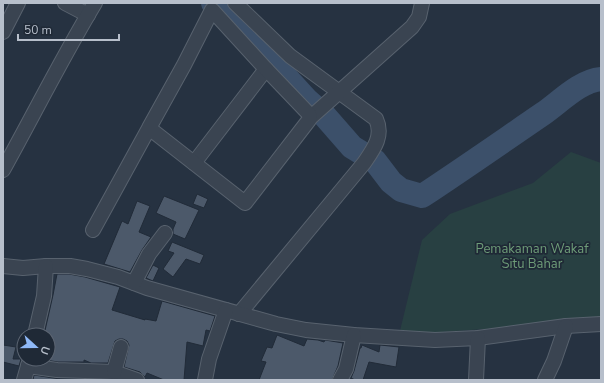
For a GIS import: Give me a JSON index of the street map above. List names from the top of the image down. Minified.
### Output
{"parks":["Pemakaman Wakaf Situ Bahar"],"scale_bar":"50 m","north":"right"}
